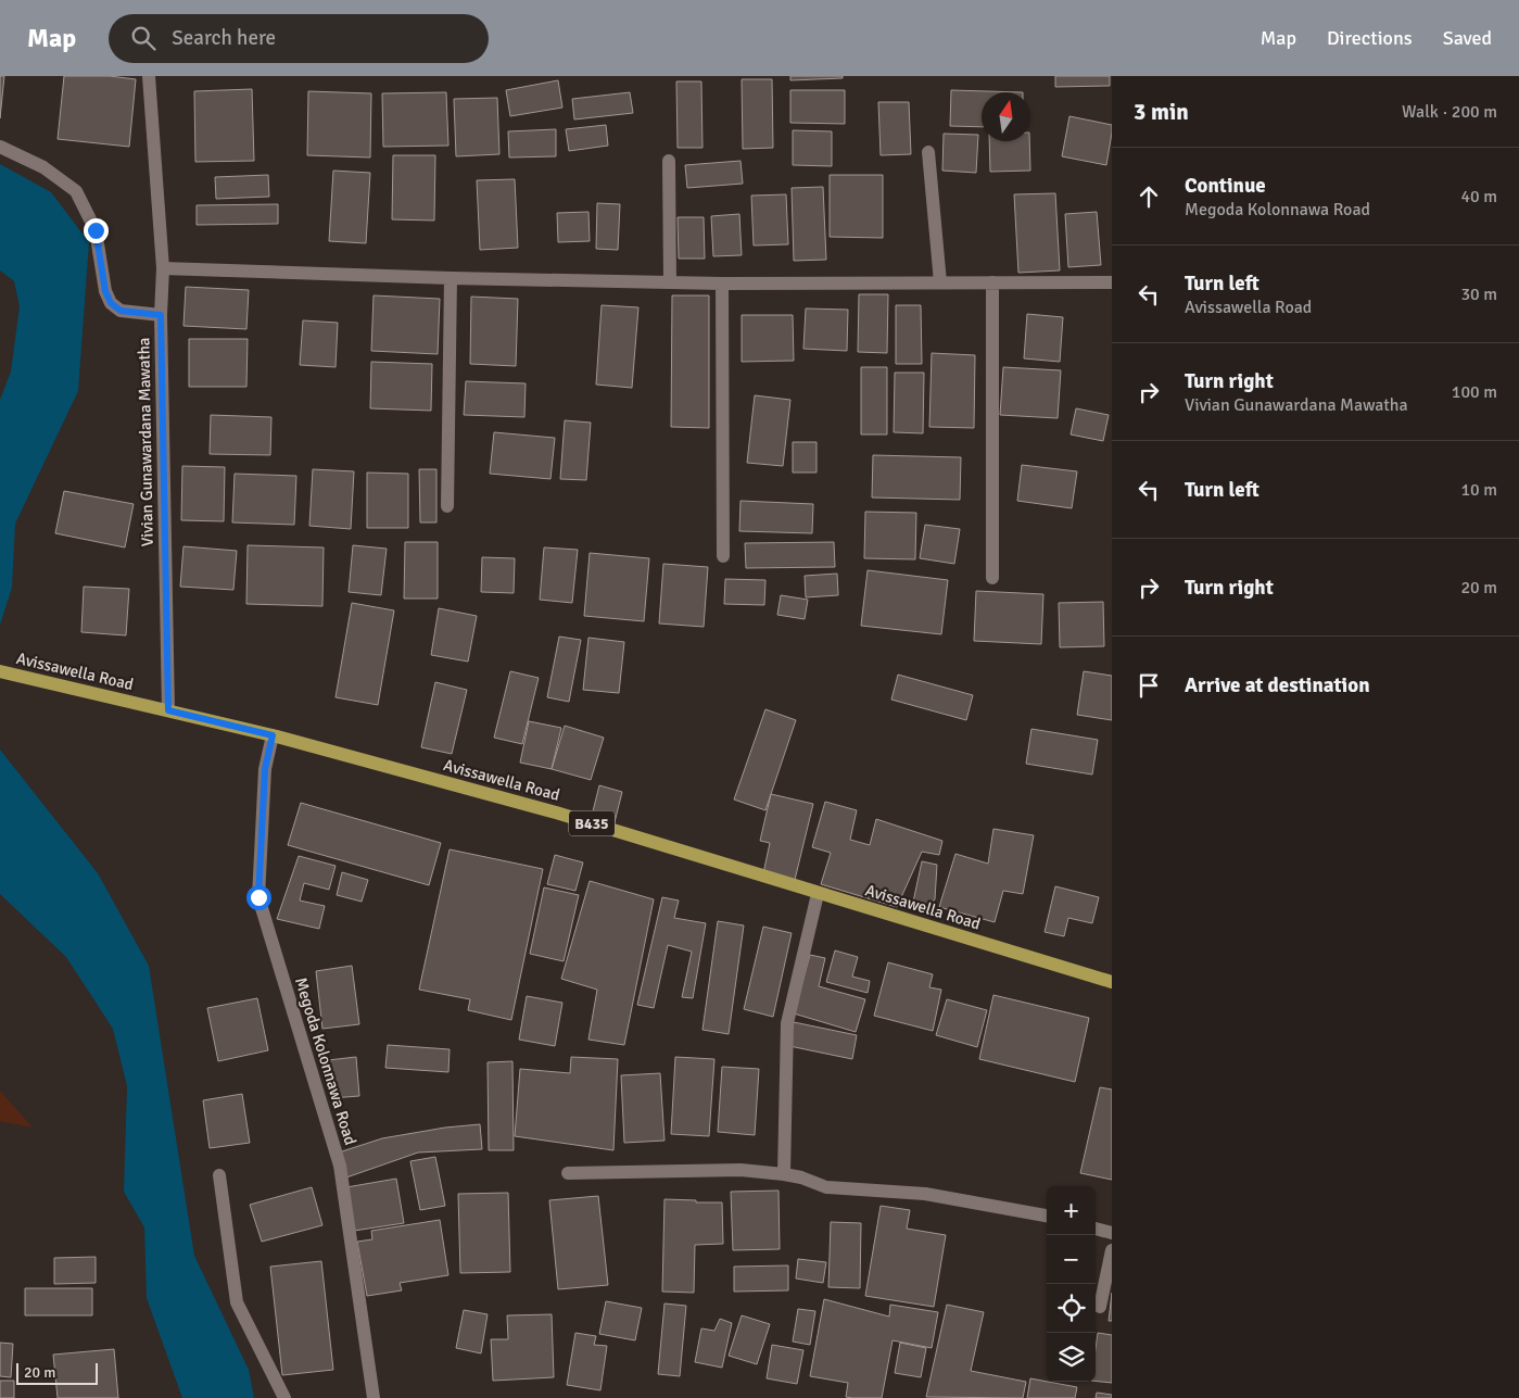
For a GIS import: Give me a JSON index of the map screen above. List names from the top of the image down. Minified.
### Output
{"streets":{"main road":["Avissawella Road","B435"],"street":["Vivian Gunawardana Mawatha","Megoda Kolonnawa Road"]},"crossings":[["Vivian Gunawardana Mawatha","Avissawella Road"],["Avissawella Road","Megoda Kolonnawa Road"]],"scale_bar":"20 m","north":"top","page":{"header":"Map","search":"Search here","nav":["Map","Directions","Saved"],"heading":["3 min","Walk · 200 m"],"list":[["Continue","Megoda Kolonnawa Road","40 m"],["Turn left","Avissawella Road","30 m"],["Turn right","Vivian Gunawardana Mawatha","100 m"],["Turn left","10 m"],["Turn right","20 m"],"Arrive at destination"],"map_buttons":["+","−"],"scale":"20 m"}}
